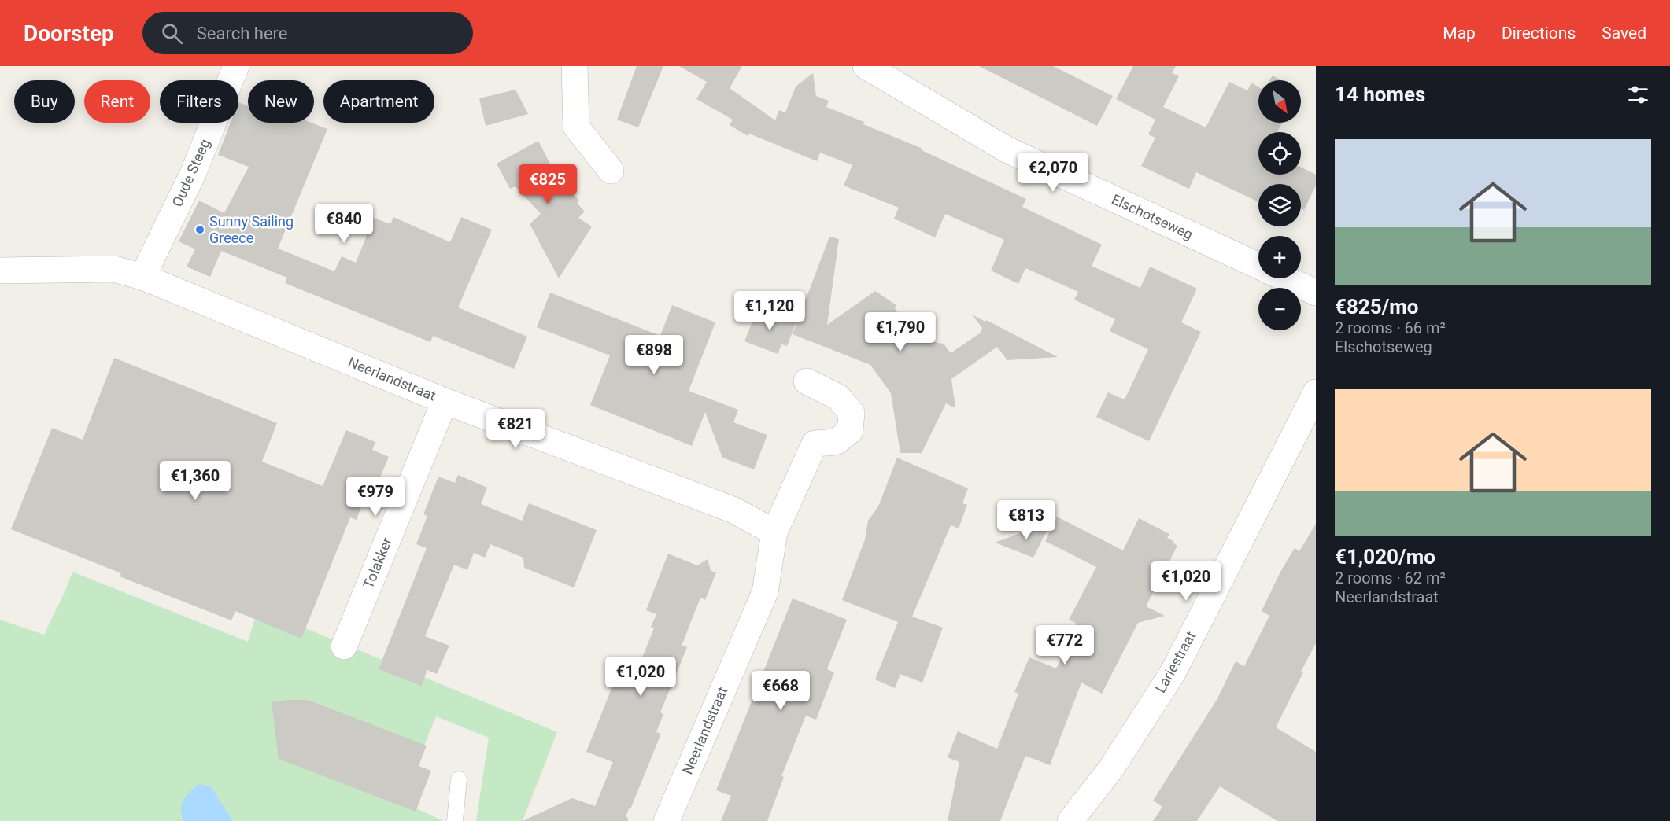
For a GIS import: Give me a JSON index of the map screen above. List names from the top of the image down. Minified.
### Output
{"streets":{"street":["Oude Steeg","Elschotseweg","Neerlandstraat","Tolakker","Lariestraat"]},"crossings":[["Oude Steeg","Neerlandstraat"],["Neerlandstraat","Tolakker"]],"places":["Sunny Sailing Greece"],"north":"bottom right","page":{"header":"Doorstep","search":"Search here","nav":["Map","Directions","Saved"],"heading":"14 homes","map_buttons":["+","−"],"chip":["Buy","Rent","Filters","New","Apartment"],"list":[{"name":"€825/mo","note":"2 rooms · 66 m² · Elschotseweg"},{"name":"€1,020/mo","note":"2 rooms · 62 m² · Neerlandstraat"}],"price":["€2,070","€825","€840","€1,120","€1,790","€898","€821","€1,360","€979","€813","€1,020","€772","€1,020","€668"]}}
